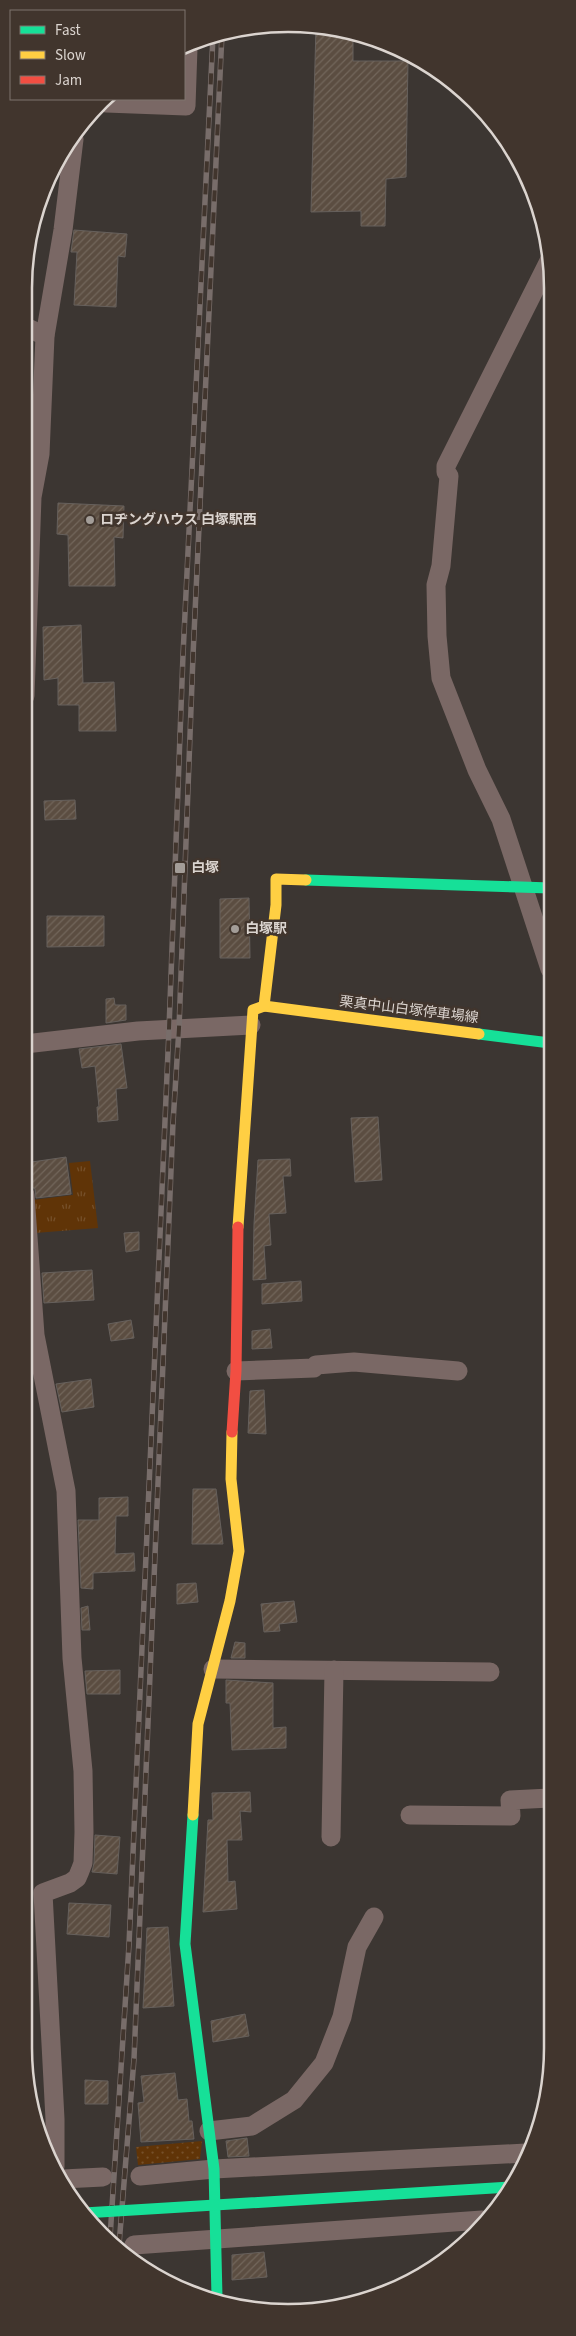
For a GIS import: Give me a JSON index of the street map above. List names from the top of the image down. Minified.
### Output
{"streets":{"street":["栗真中山白塚停車場線"]},"places":{"other":["ロヂングハウス 白塚駅西","白塚駅"],"transit":["白塚"]},"legend":["Fast","Slow","Jam"]}
